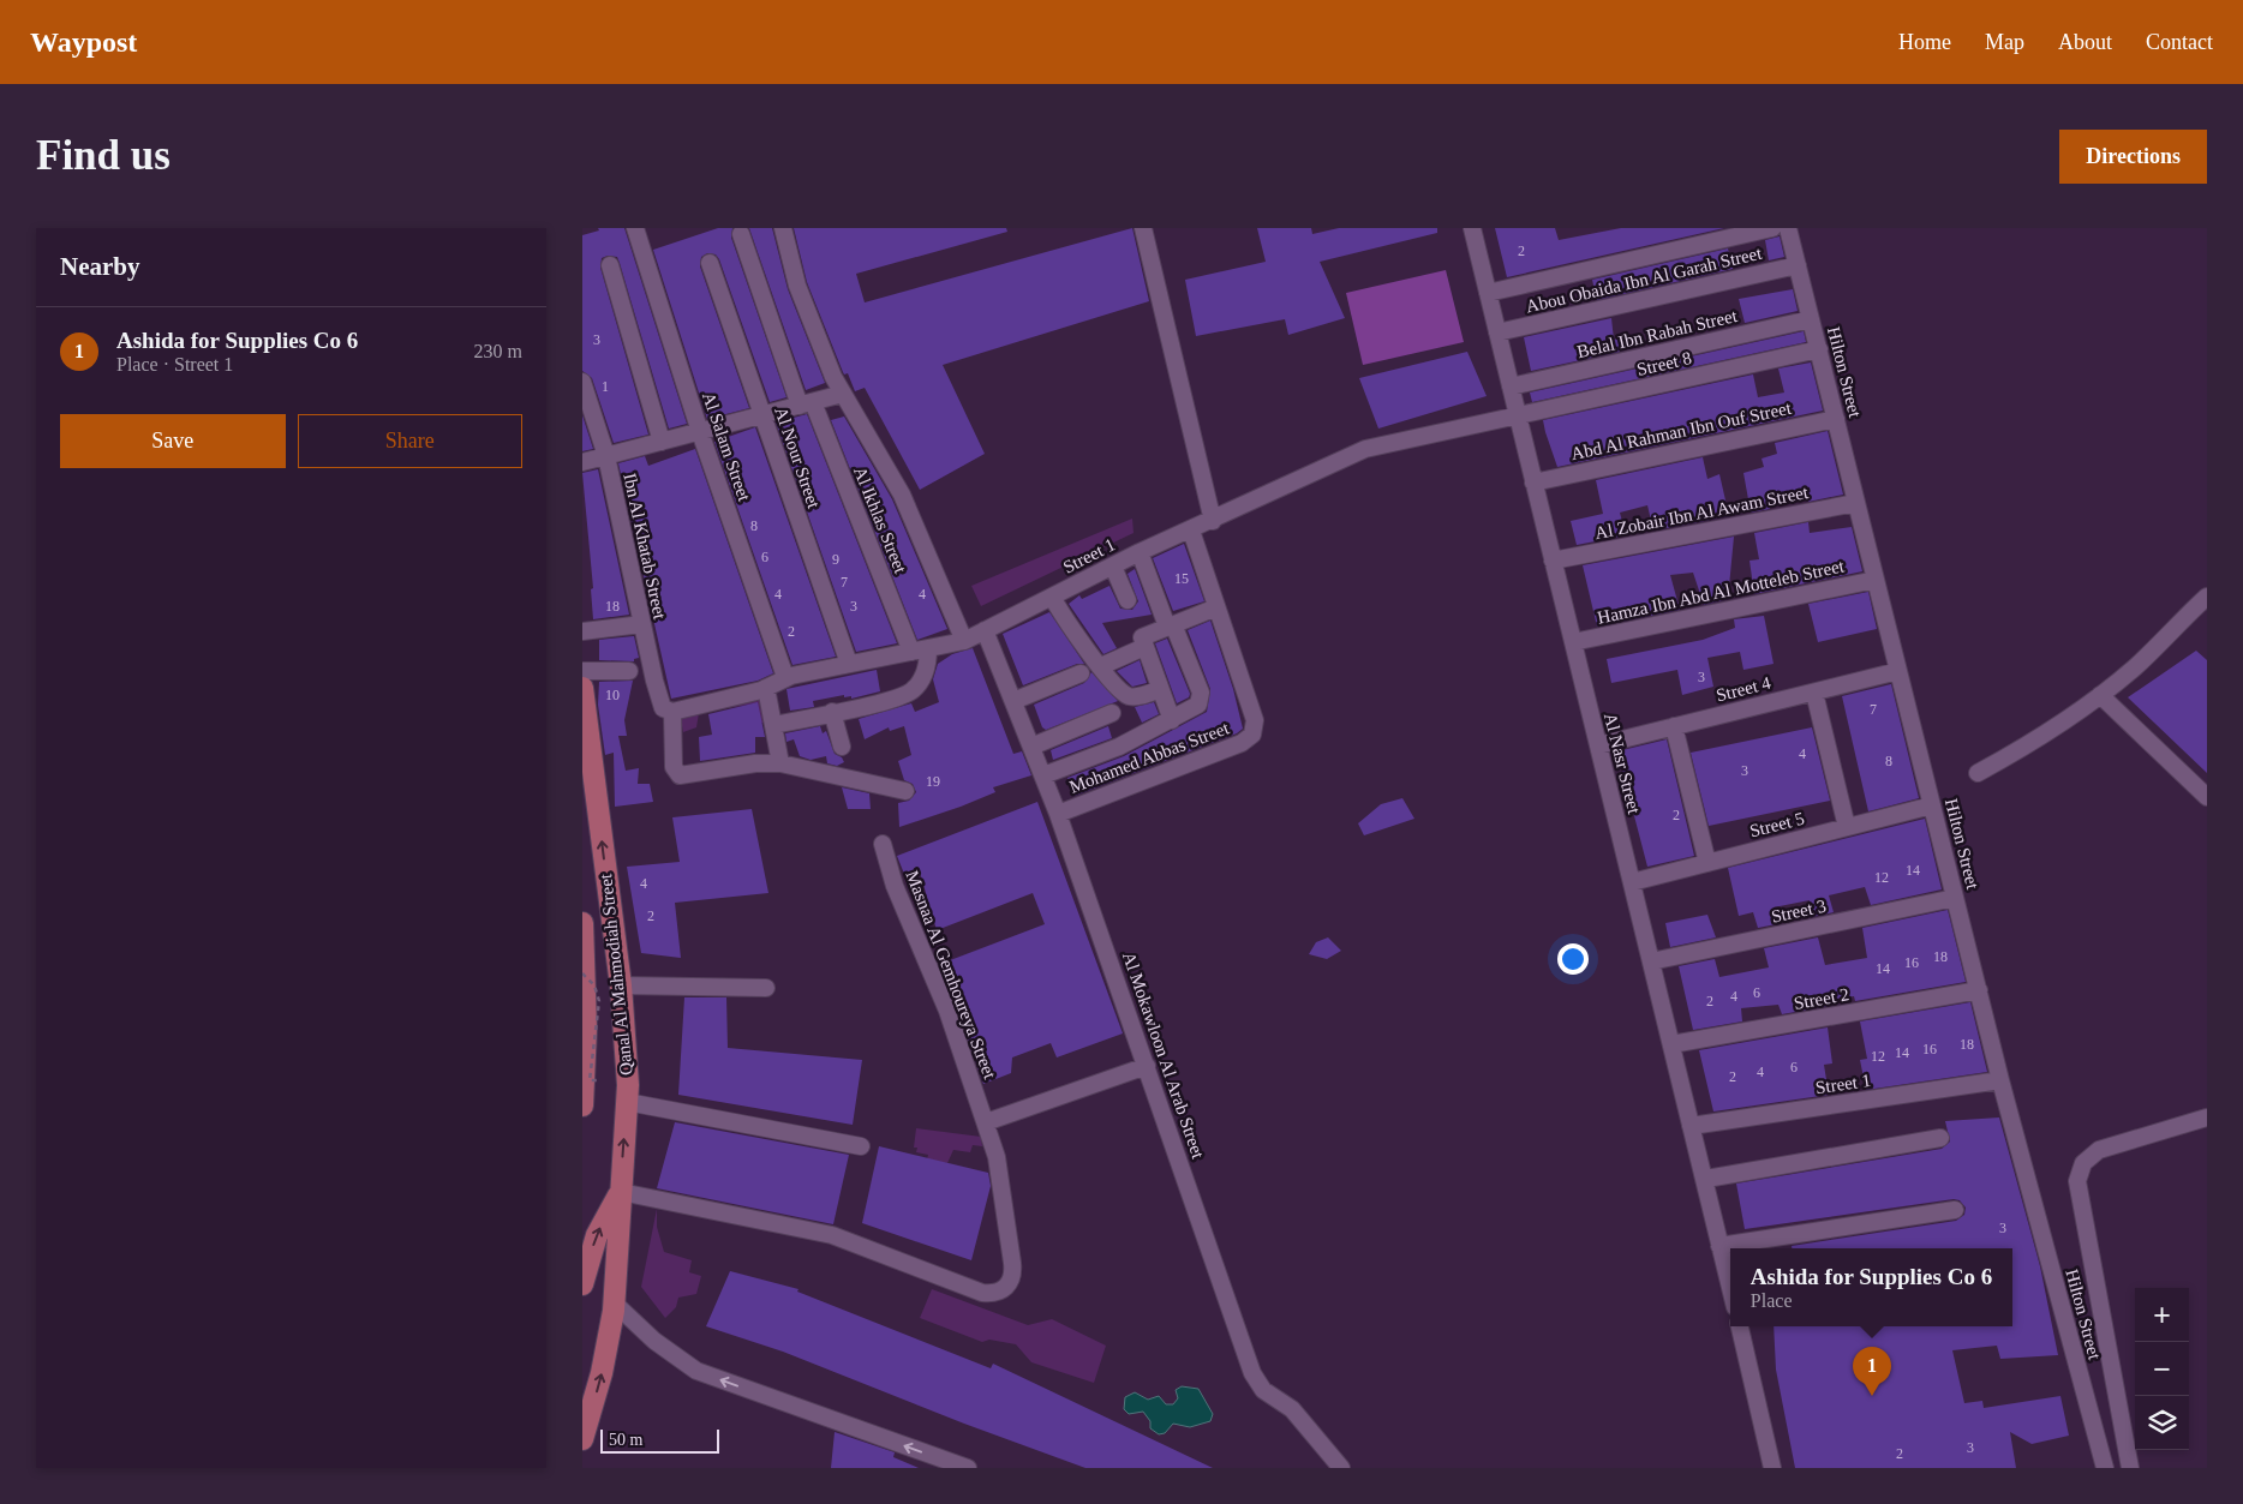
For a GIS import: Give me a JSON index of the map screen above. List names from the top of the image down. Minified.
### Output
{"streets":{"main road":["Qanal Al Mahmodiah Street"],"street":["Abou Obaida Ibn Al Garah Street","Belal Ibn Rabah Street","Street 8","Hilton Street","Abd Al Rahman Ibn Ouf Street","Al Salam Street","Al Nour Street","Al Zobair Ibn Al Awam Street","Al Ikhlas Street","Ibn Al Khatab Street","Street 1","Hamza Ibn Abd Al Motteleb Street","Street 4","Mohamed Abbas Street","Al Nasr Street","Street 5","Street 3","Masnaa Al Gemhoureya Street","Street 2","Al Mokawloon Al Arab Street"]},"crossings":[["Abou Obaida Ibn Al Garah Street","Hilton Street"],["Abou Obaida Ibn Al Garah Street","Al Nasr Street"],["Belal Ibn Rabah Street","Hilton Street"],["Belal Ibn Rabah Street","Al Nasr Street"],["Street 8","Hilton Street"],["Street 8","Street 1"],["Street 8","Al Nasr Street"],["Hilton Street","Abd Al Rahman Ibn Ouf Street"],["Hilton Street","Al Zobair Ibn Al Awam Street"],["Hilton Street","Street 1"],["Hilton Street","Hamza Ibn Abd Al Motteleb Street"],["Hilton Street","Street 4"],["Hilton Street","Street 5"],["Hilton Street","Street 3"],["Hilton Street","Street 2"],["Abd Al Rahman Ibn Ouf Street","Al Nasr Street"],["Al Salam Street","Street 1"],["Al Nour Street","Street 1"],["Al Zobair Ibn Al Awam Street","Al Nasr Street"],["Al Ikhlas Street","Street 1"],["Ibn Al Khatab Street","Street 1"],["Street 1","Al Nasr Street"],["Street 1","Al Mokawloon Al Arab Street"],["Hamza Ibn Abd Al Motteleb Street","Al Nasr Street"],["Street 4","Al Nasr Street"],["Mohamed Abbas Street","Al Mokawloon Al Arab Street"],["Al Nasr Street","Street 5"],["Al Nasr Street","Street 3"],["Al Nasr Street","Street 2"],["Qanal Al Mahmodiah Street","Masnaa Al Gemhoureya Street"]],"one_way":["Qanal Al Mahmodiah Street"],"house_numbers":["2","3","1","8","6","9","15","7","4","4","18","3","2","3","10","7","4","8","3","19","2","14","12","4","2","18","16","14","6","4","2","18","16","14","12","6","4","2","3","3","2"],"scale_bar":"50 m","page":{"header":"Waypost","nav":["Home","Map","About","Contact"],"buttons":["Directions",["Save","Share"]],"title":"Find us","heading":"Nearby","list":[{"mark":"1","name":"Ashida for Supplies Co 6","note":"Place · Street 1","value":"230 m"}],"popup":["Ashida for Supplies Co 6","Place"],"map_buttons":["+","−"],"pins":"1","scale":"50 m"}}
